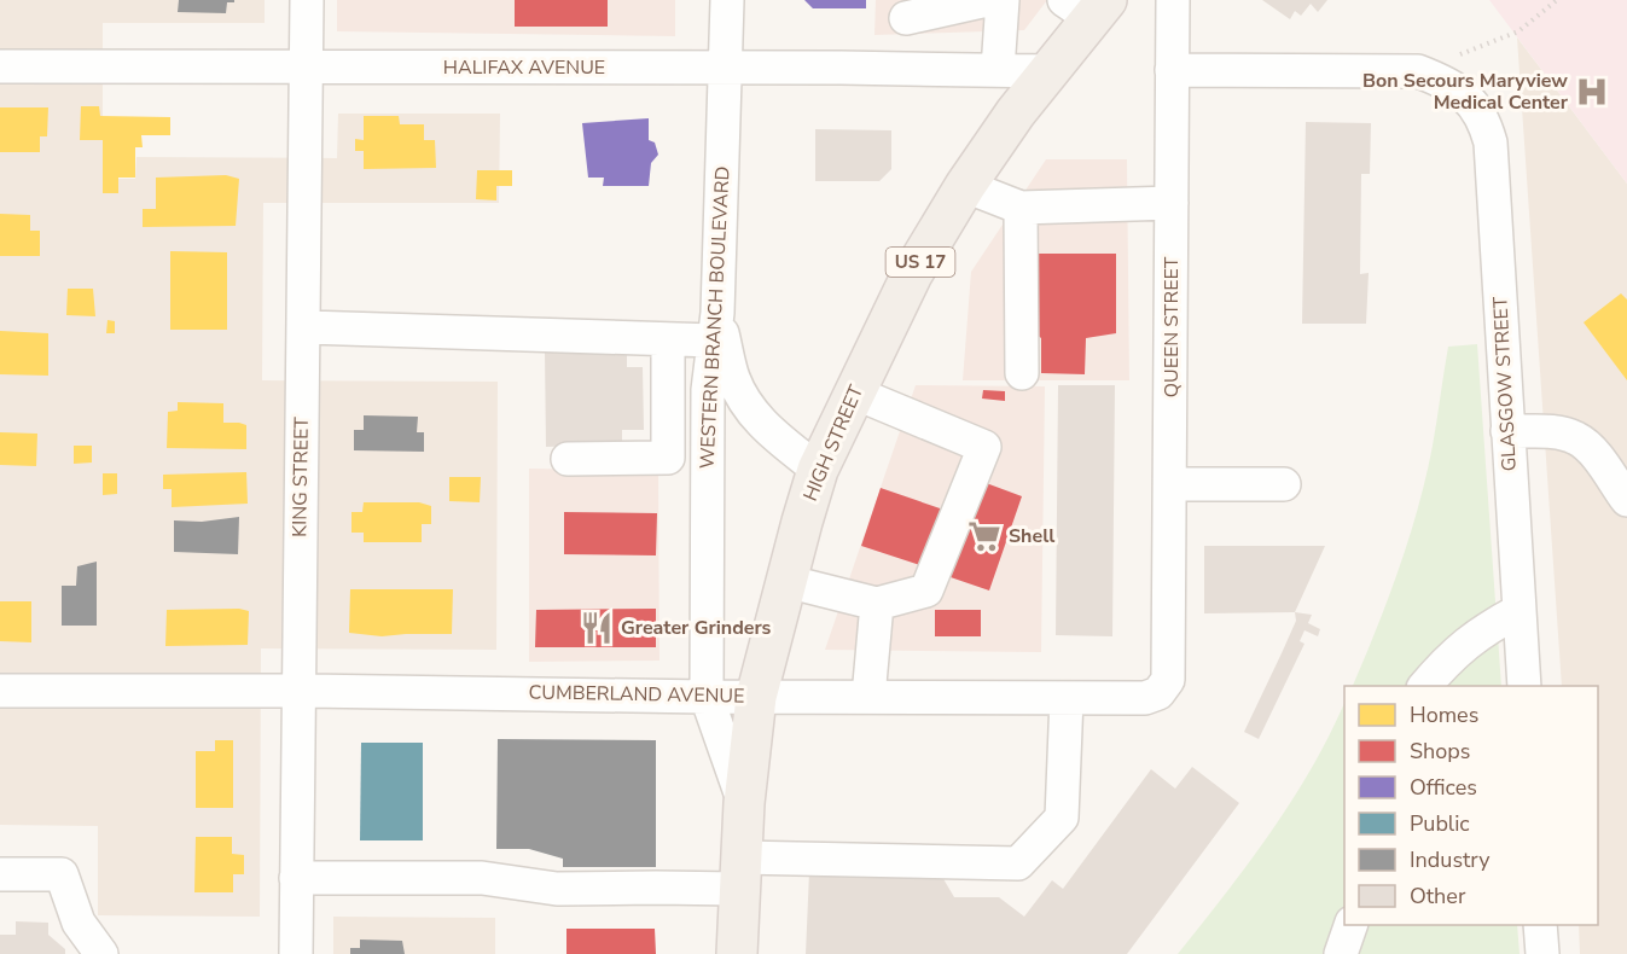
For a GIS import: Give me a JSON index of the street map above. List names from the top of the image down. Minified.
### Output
{"streets":{"main road":["US 17","HIGH STREET"],"street":["HALIFAX AVENUE","WESTERN BRANCH BOULEVARD","QUEEN STREET","GLASGOW STREET","KING STREET","CUMBERLAND AVENUE"]},"crossings":[["HALIFAX AVENUE","WESTERN BRANCH BOULEVARD"],["HALIFAX AVENUE","HIGH STREET"],["HALIFAX AVENUE","KING STREET"],["WESTERN BRANCH BOULEVARD","HIGH STREET"],["WESTERN BRANCH BOULEVARD","CUMBERLAND AVENUE"],["QUEEN STREET","CUMBERLAND AVENUE"],["HIGH STREET","CUMBERLAND AVENUE"],["KING STREET","CUMBERLAND AVENUE"]],"places":{"hospital":["Bon Secours Maryview Medical Center"],"supermarket":["Shell"],"restaurant":["Greater Grinders"]},"legend":["Homes","Shops","Offices","Public","Industry","Other"]}
